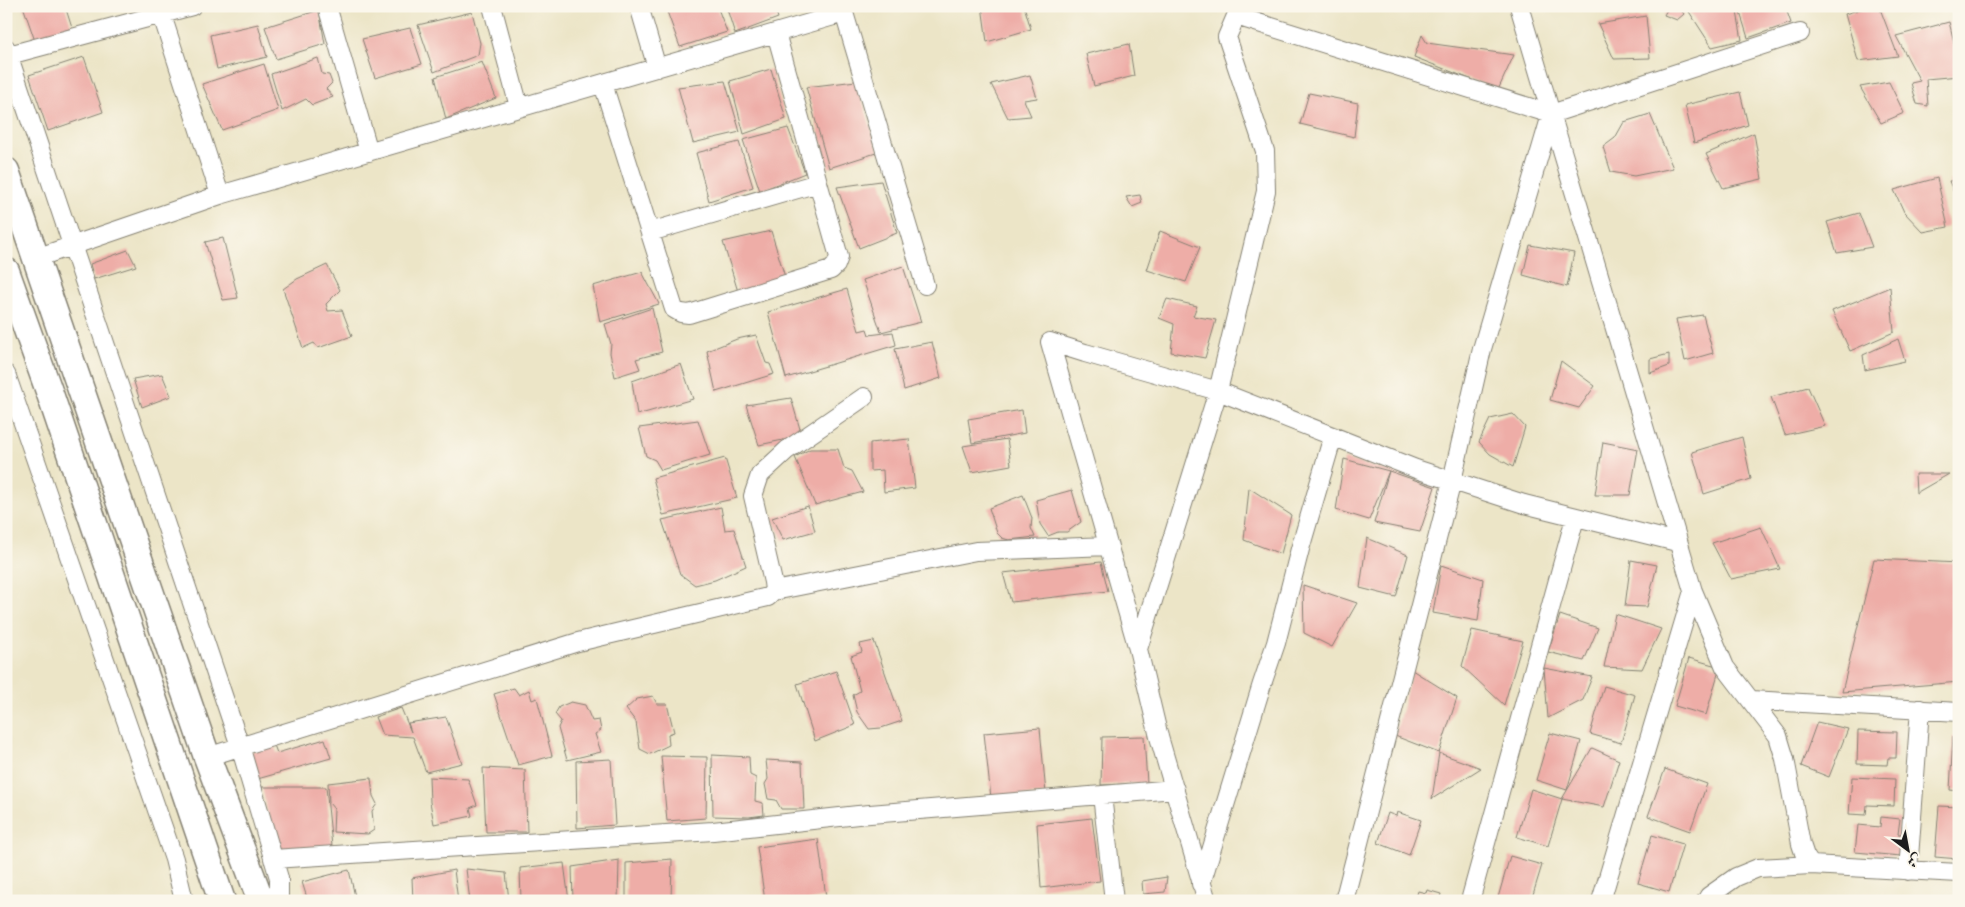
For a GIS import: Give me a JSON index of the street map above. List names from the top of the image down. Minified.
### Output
{"north":"bottom right"}
